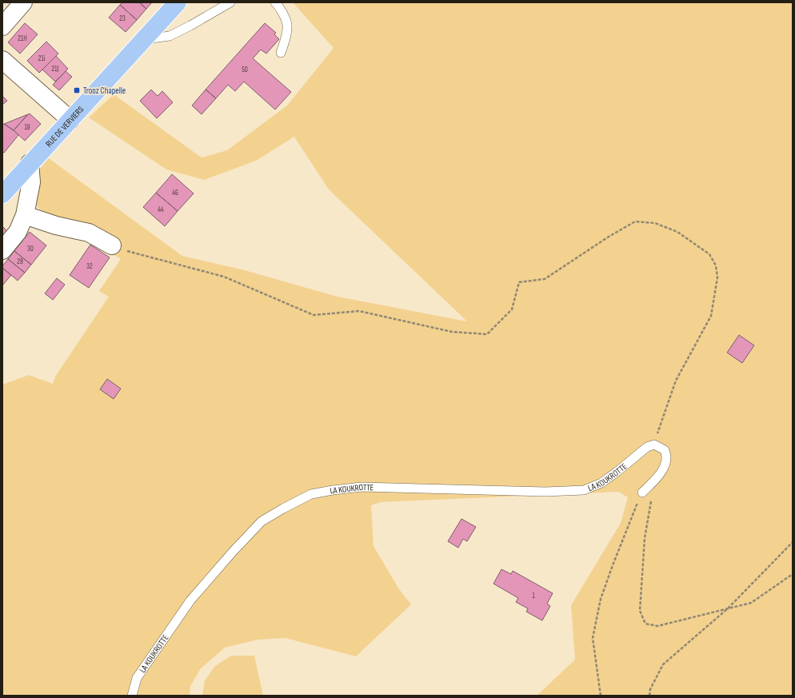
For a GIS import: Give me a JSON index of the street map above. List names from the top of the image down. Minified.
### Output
{"streets":{"main road":["RUE DE VERVIERS"],"lane":["LA KOUKROTTE"]},"places":{"transit":["Trooz Chapelle"]},"house_numbers":["23","21H","21i","21J","50","19","46","44","30","28","32","1"]}
